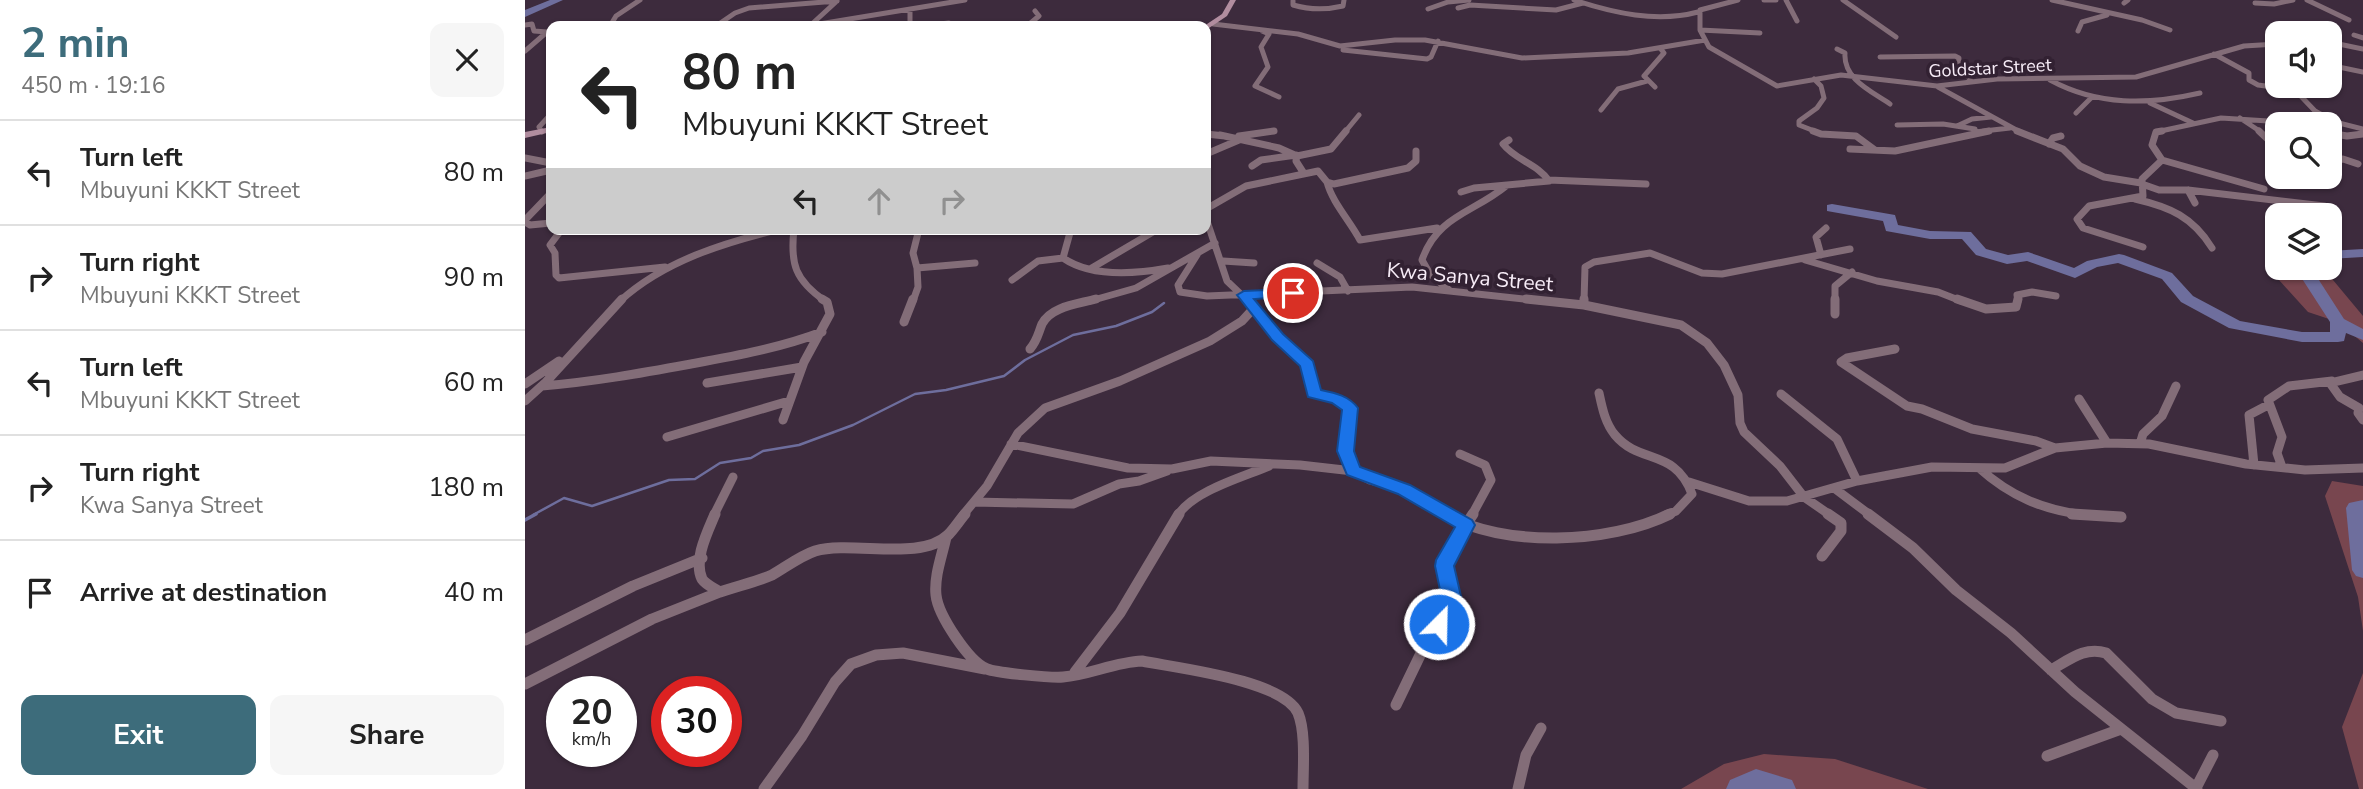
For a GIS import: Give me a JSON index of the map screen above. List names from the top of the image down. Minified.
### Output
{"streets":{"street":["Goldstar Street","Kwa Sanya Street"]},"page":{"heading":["2 min","450 m · 19:16"],"turn":["80 m","Mbuyuni KKKT Street"],"list":[{"name":"Turn left","note":"Mbuyuni KKKT Street","value":"80 m"},{"name":"Turn right","note":"Mbuyuni KKKT Street","value":"90 m"},{"name":"Turn left","note":"Mbuyuni KKKT Street","value":"60 m"},{"name":"Turn right","note":"Kwa Sanya Street","value":"180 m"},{"name":"Arrive at destination","value":"40 m"}],"speed":"20 km/h","limit":"30","buttons":["Exit","Share"]}}
